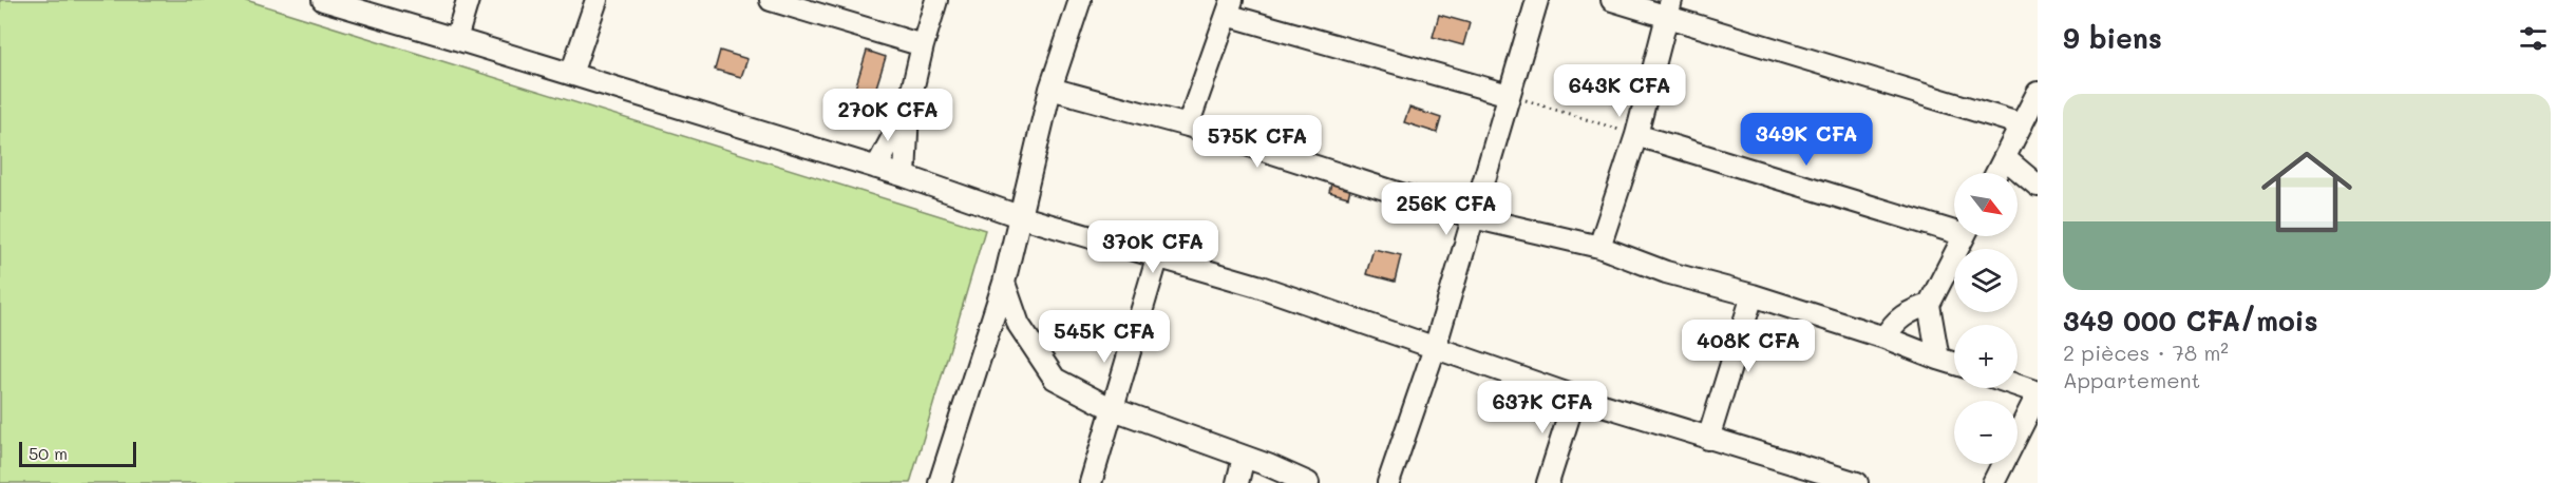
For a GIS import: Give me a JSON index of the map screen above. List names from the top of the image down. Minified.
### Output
{"scale_bar":"50 m","north":"bottom right","page":{"heading":"9 biens","price":["643K CFA","270K CFA","349K CFA","575K CFA","256K CFA","370K CFA","545K CFA","408K CFA","637K CFA"],"list":[{"name":"349 000 CFA/mois","note":"2 pièces · 78 m² · Appartement"}],"map_buttons":["+","−"],"scale":"50 m"}}
